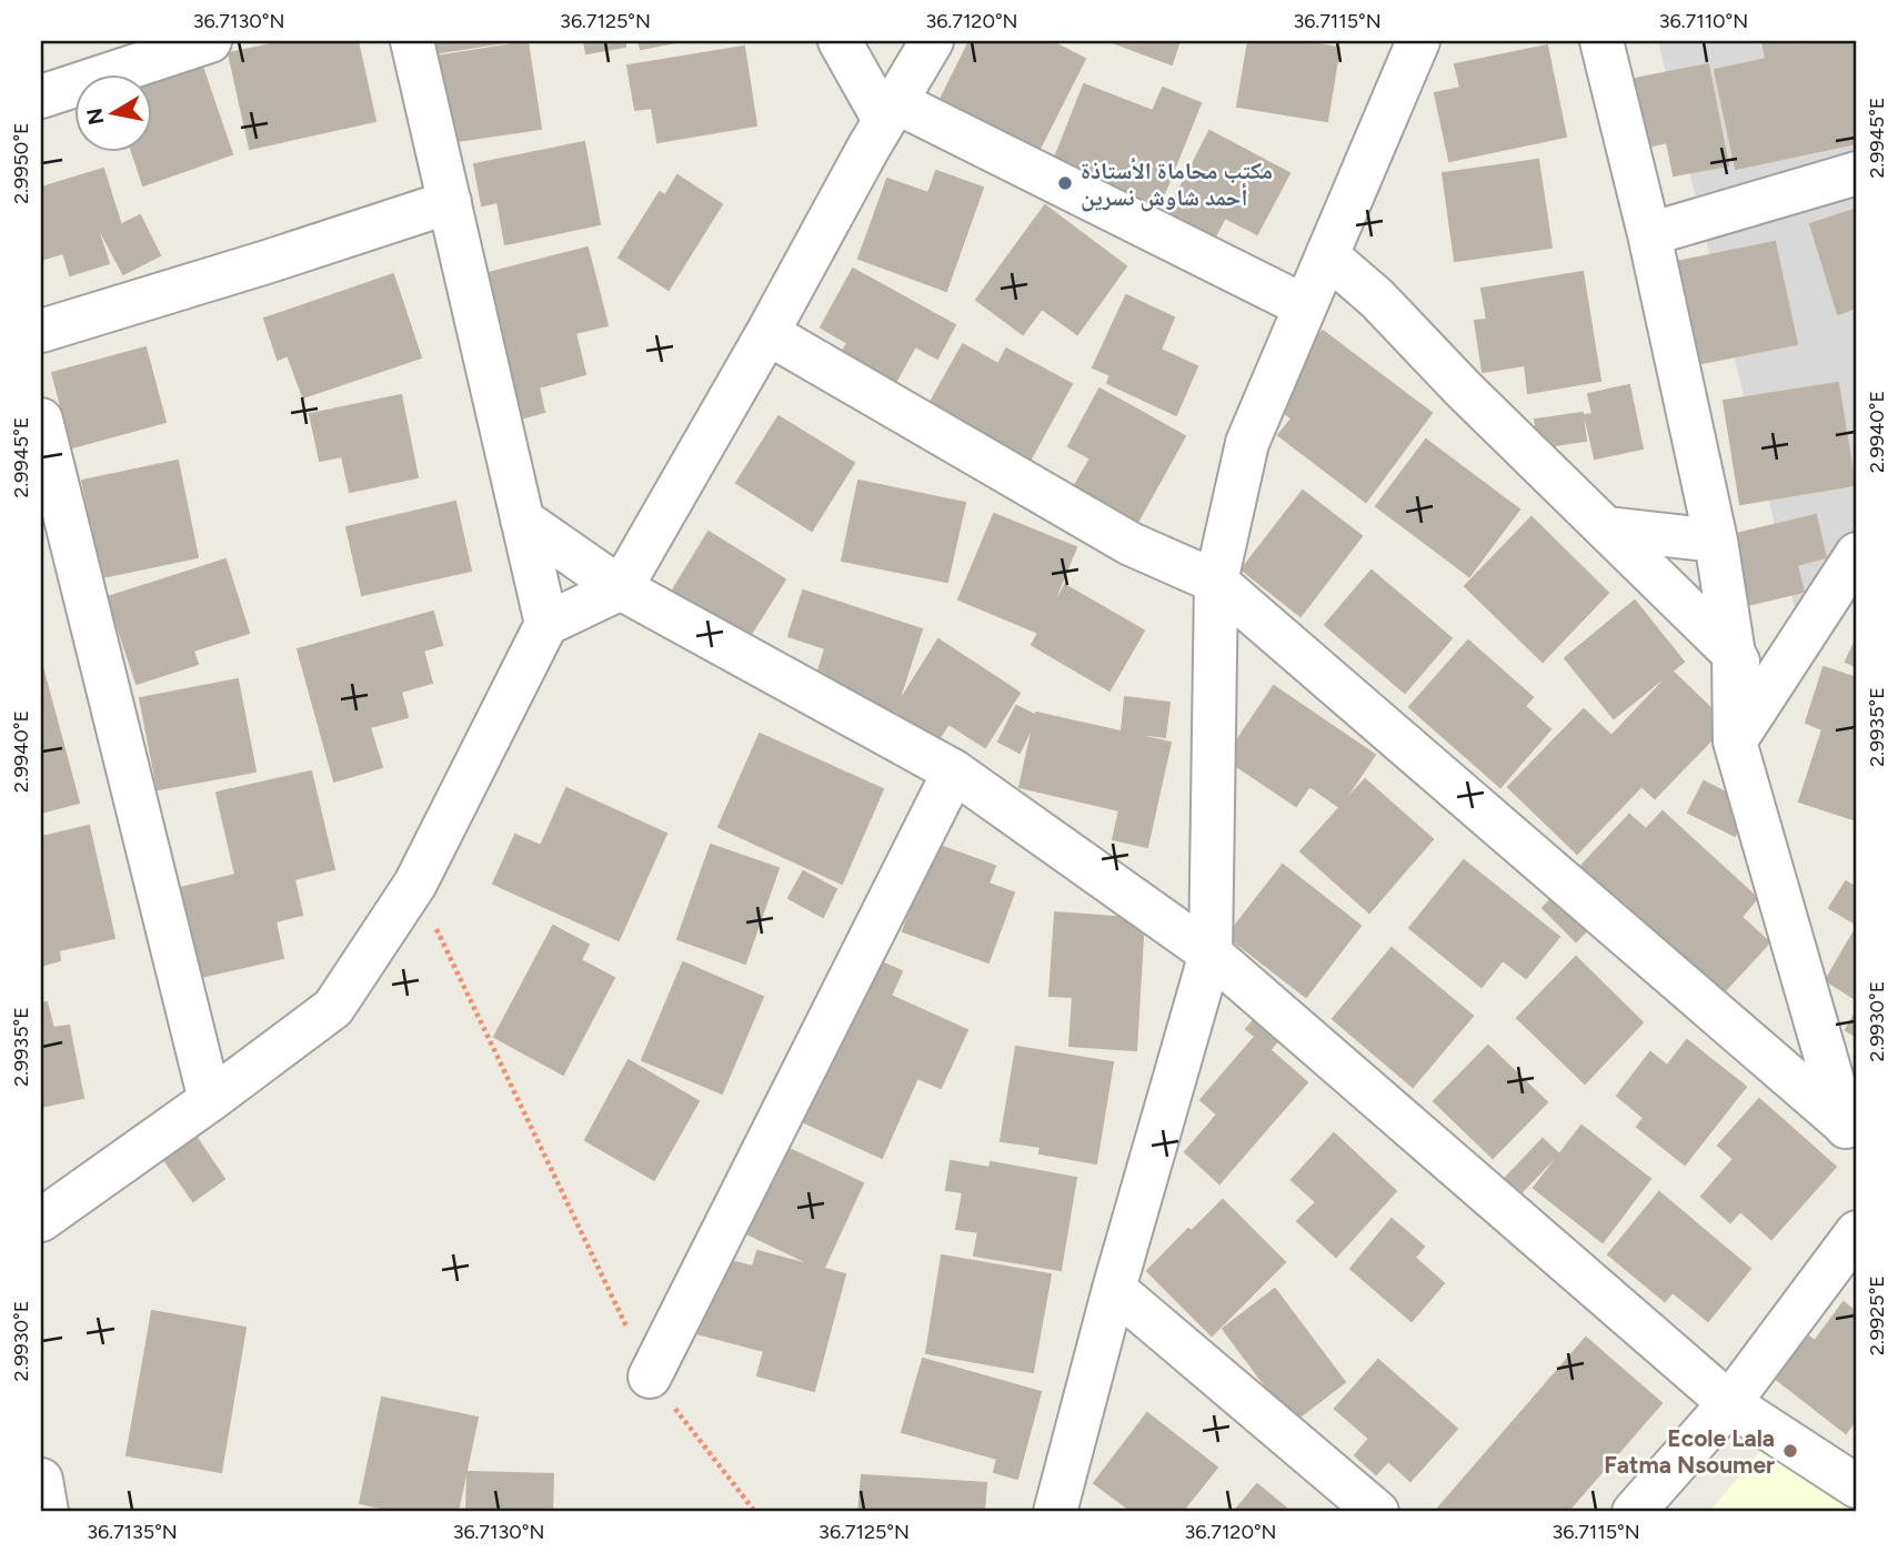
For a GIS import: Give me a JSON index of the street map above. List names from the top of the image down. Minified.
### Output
{"places":["مكتب محاماة الأستاذة أحمد شاوش نسرين","Ecole Lala Fatma Nsoumer"],"north":"left","coordinates":["36.7130°N","36.7125°N","36.7120°N","36.7115°N","36.7110°N","2.9945°E","2.9950°E","2.9940°E","2.9935°E","2.9930°E","2.9925°E","36.7135°N"]}
